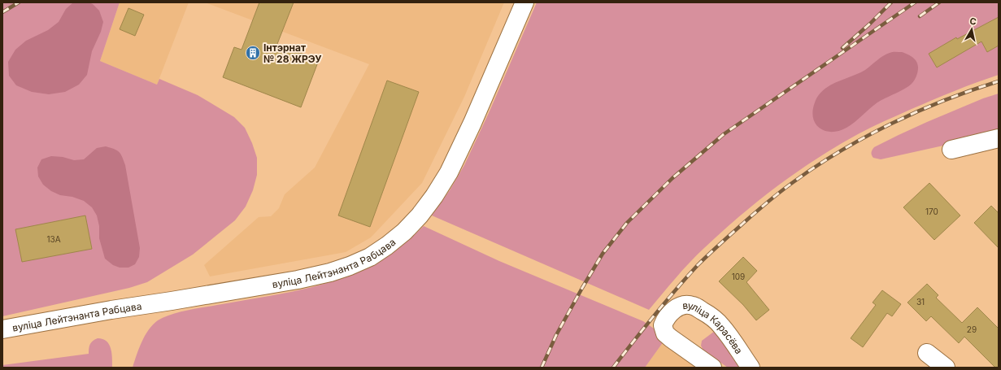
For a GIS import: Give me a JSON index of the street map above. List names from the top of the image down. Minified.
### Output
{"streets":{"street":["вуліца Лейтэнанта Рабцава","вуліца Карасёва"]},"places":{"building":["Інтэрнат № 28 ЖРЭУ"]},"house_numbers":["170","13А","109","31","29"],"north":"top"}
